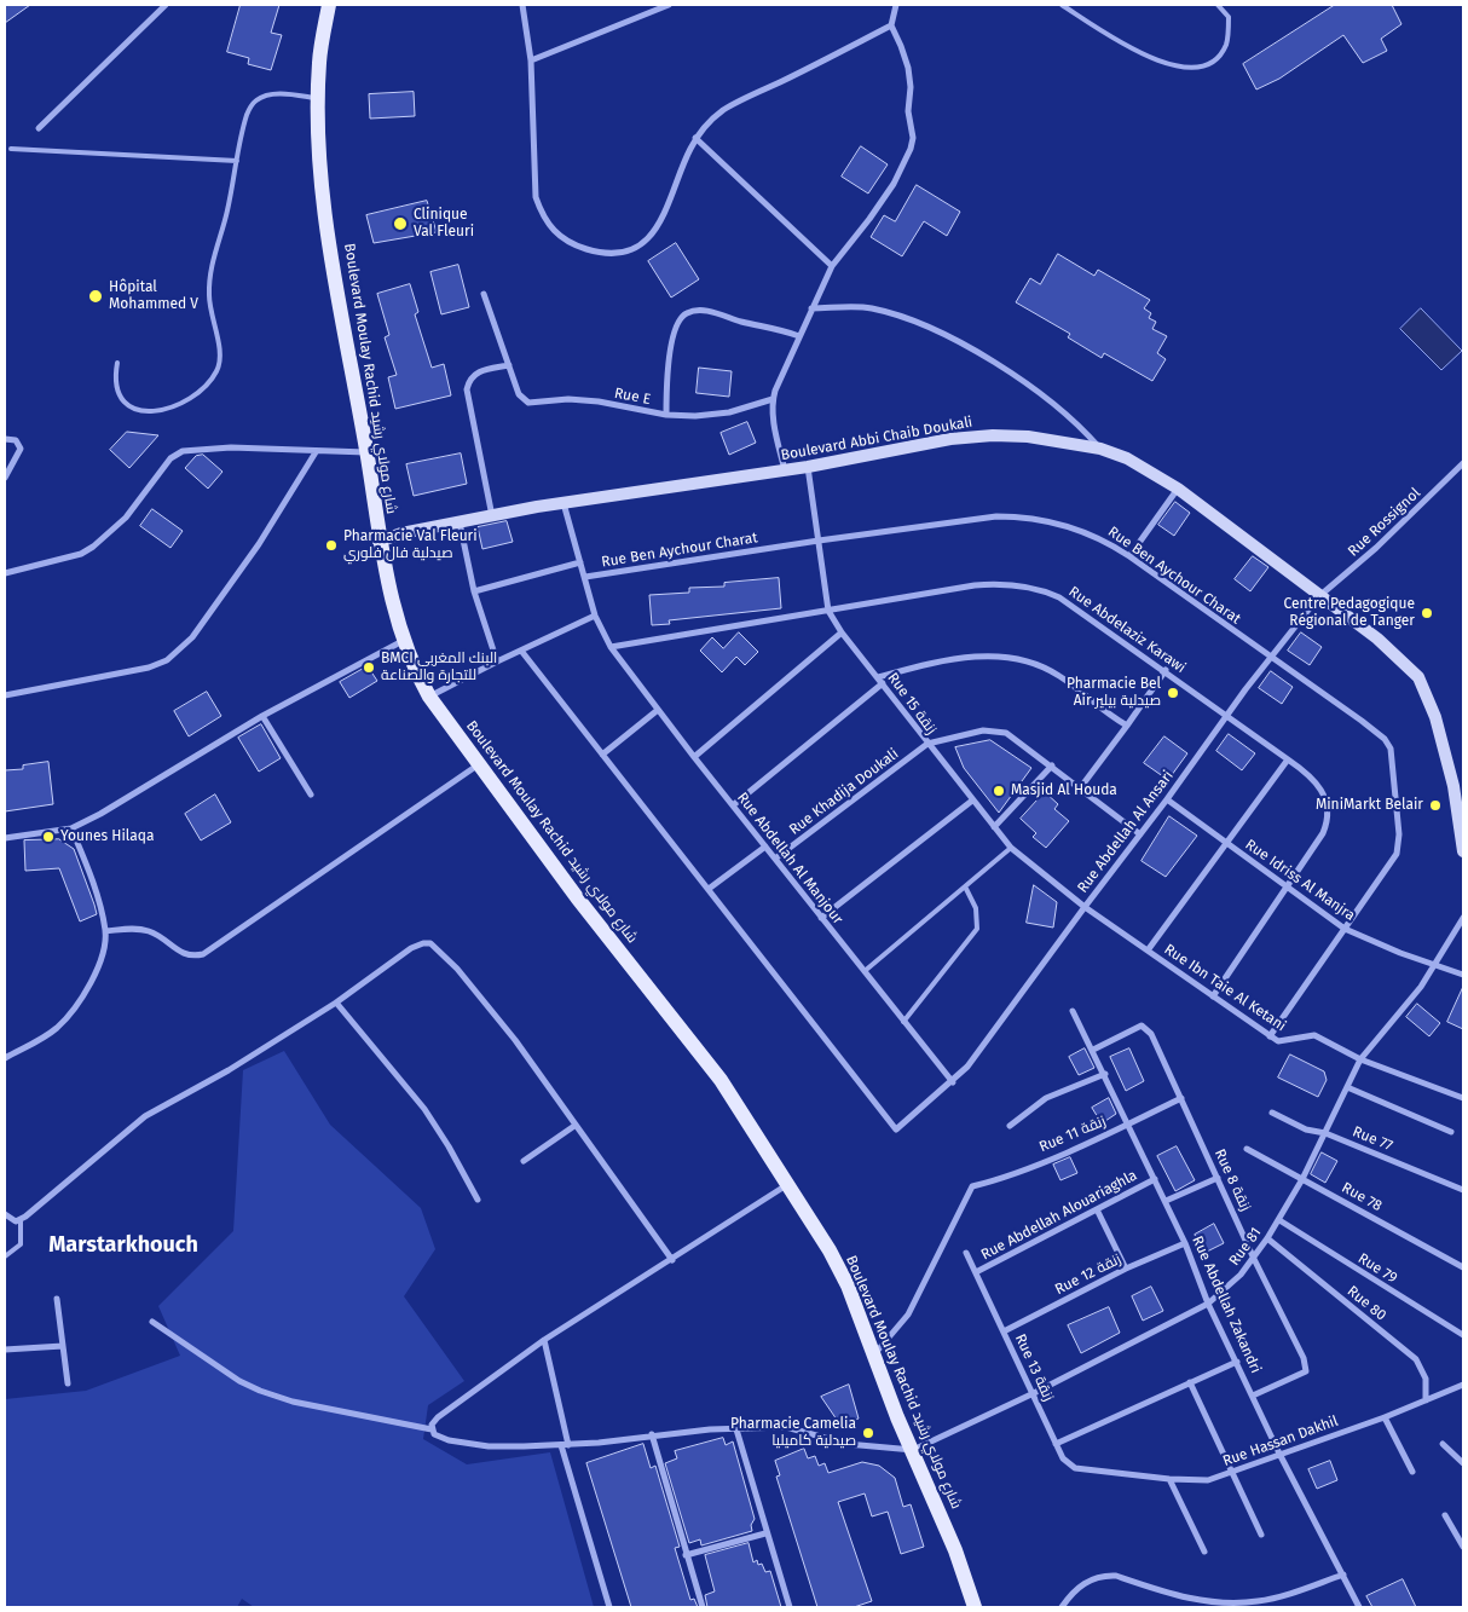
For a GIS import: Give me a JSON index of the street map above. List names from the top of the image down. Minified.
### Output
{"streets":{"main road":["Boulevard Moulay Rachid شارع مولاي رشيد"],"street":["Rue E","Boulevard Abbi Chaib Doukali","Rue Rossignol","Rue Ben Aychour Charat","Rue Abdelaziz Karawi","Rue 15 زنقة","Rue Khadija Doukali","Rue Abdellah Al Ansari","Rue Abdellah Al Manjour","Rue Idriss Al Manjra","Rue Ibn Taie Al Ketani","Rue 11 زنقة","Rue 77","Rue 8 زنقة","Rue 78","Rue Abdellah Alouariaghla","Rue 81","Rue 79","Rue 12 زنقة","Rue 80","Rue Abdellah Zakandri","Rue 13 زنقة","Rue Hassan Dakhil"]},"crossings":[["Boulevard Moulay Rachid شارع مولاي رشيد","Boulevard Abbi Chaib Doukali"],["Boulevard Moulay Rachid شارع مولاي رشيد","Rue 11 زنقة"],["Boulevard Moulay Rachid شارع مولاي رشيد","Rue 81"],["Boulevard Abbi Chaib Doukali","Rue Rossignol"],["Boulevard Abbi Chaib Doukali","Rue 15 زنقة"],["Boulevard Abbi Chaib Doukali","Rue Abdellah Al Ansari"],["Boulevard Abbi Chaib Doukali","Rue Abdellah Al Manjour"],["Rue Rossignol","Rue Abdellah Al Ansari"],["Rue Ben Aychour Charat","Rue 15 زنقة"],["Rue Ben Aychour Charat","Rue Abdellah Al Ansari"],["Rue Ben Aychour Charat","Rue Abdellah Al Manjour"],["Rue Ben Aychour Charat","Rue Idriss Al Manjra"],["Rue Ben Aychour Charat","Rue Ibn Taie Al Ketani"],["Rue Abdelaziz Karawi","Rue 15 زنقة"],["Rue Abdelaziz Karawi","Rue Abdellah Al Ansari"],["Rue Abdelaziz Karawi","Rue Abdellah Al Manjour"],["Rue Abdelaziz Karawi","Rue Idriss Al Manjra"],["Rue Abdelaziz Karawi","Rue Ibn Taie Al Ketani"],["Rue 15 زنقة","Rue Khadija Doukali"],["Rue 15 زنقة","Rue Abdellah Al Ansari"],["Rue 15 زنقة","Rue Ibn Taie Al Ketani"],["Rue Khadija Doukali","Rue Abdellah Al Manjour"],["Rue Abdellah Al Ansari","Rue Abdellah Al Manjour"],["Rue Abdellah Al Ansari","Rue Idriss Al Manjra"],["Rue Abdellah Al Ansari","Rue Ibn Taie Al Ketani"],["Rue Idriss Al Manjra","Rue 81"],["Rue Ibn Taie Al Ketani","Rue 81"],["Rue 11 زنقة","Rue 8 زنقة"],["Rue 11 زنقة","Rue Abdellah Zakandri"],["Rue 77","Rue 81"],["Rue 8 زنقة","Rue 81"],["Rue 8 زنقة","Rue Abdellah Zakandri"],["Rue 78","Rue 81"],["Rue Abdellah Alouariaghla","Rue Abdellah Zakandri"],["Rue Abdellah Alouariaghla","Rue 13 زنقة"],["Rue 81","Rue 79"],["Rue 81","Rue 80"],["Rue 81","Rue Abdellah Zakandri"],["Rue 81","Rue 13 زنقة"],["Rue 12 زنقة","Rue Abdellah Zakandri"],["Rue 12 زنقة","Rue 13 زنقة"],["Rue 80","Rue Hassan Dakhil"],["Rue Abdellah Zakandri","Rue Hassan Dakhil"],["Rue 13 زنقة","Rue Hassan Dakhil"]],"districts":["Marstarkhouch"],"places":["Clinique Val Fleuri","Hôpital Mohammed V","Pharmacie Val Fleuri صيدلية فال فلوري","Centre Pedagogique Régional de Tanger","BMCI البنك المغربي للتجارة والصناعة","Pharmacie Bel Air صيدلية بيلير","Masjid Al Houda","MiniMarkt Belair","Younes Hilaqa","Pharmacie Camelia صيدلية كاميليا"]}
